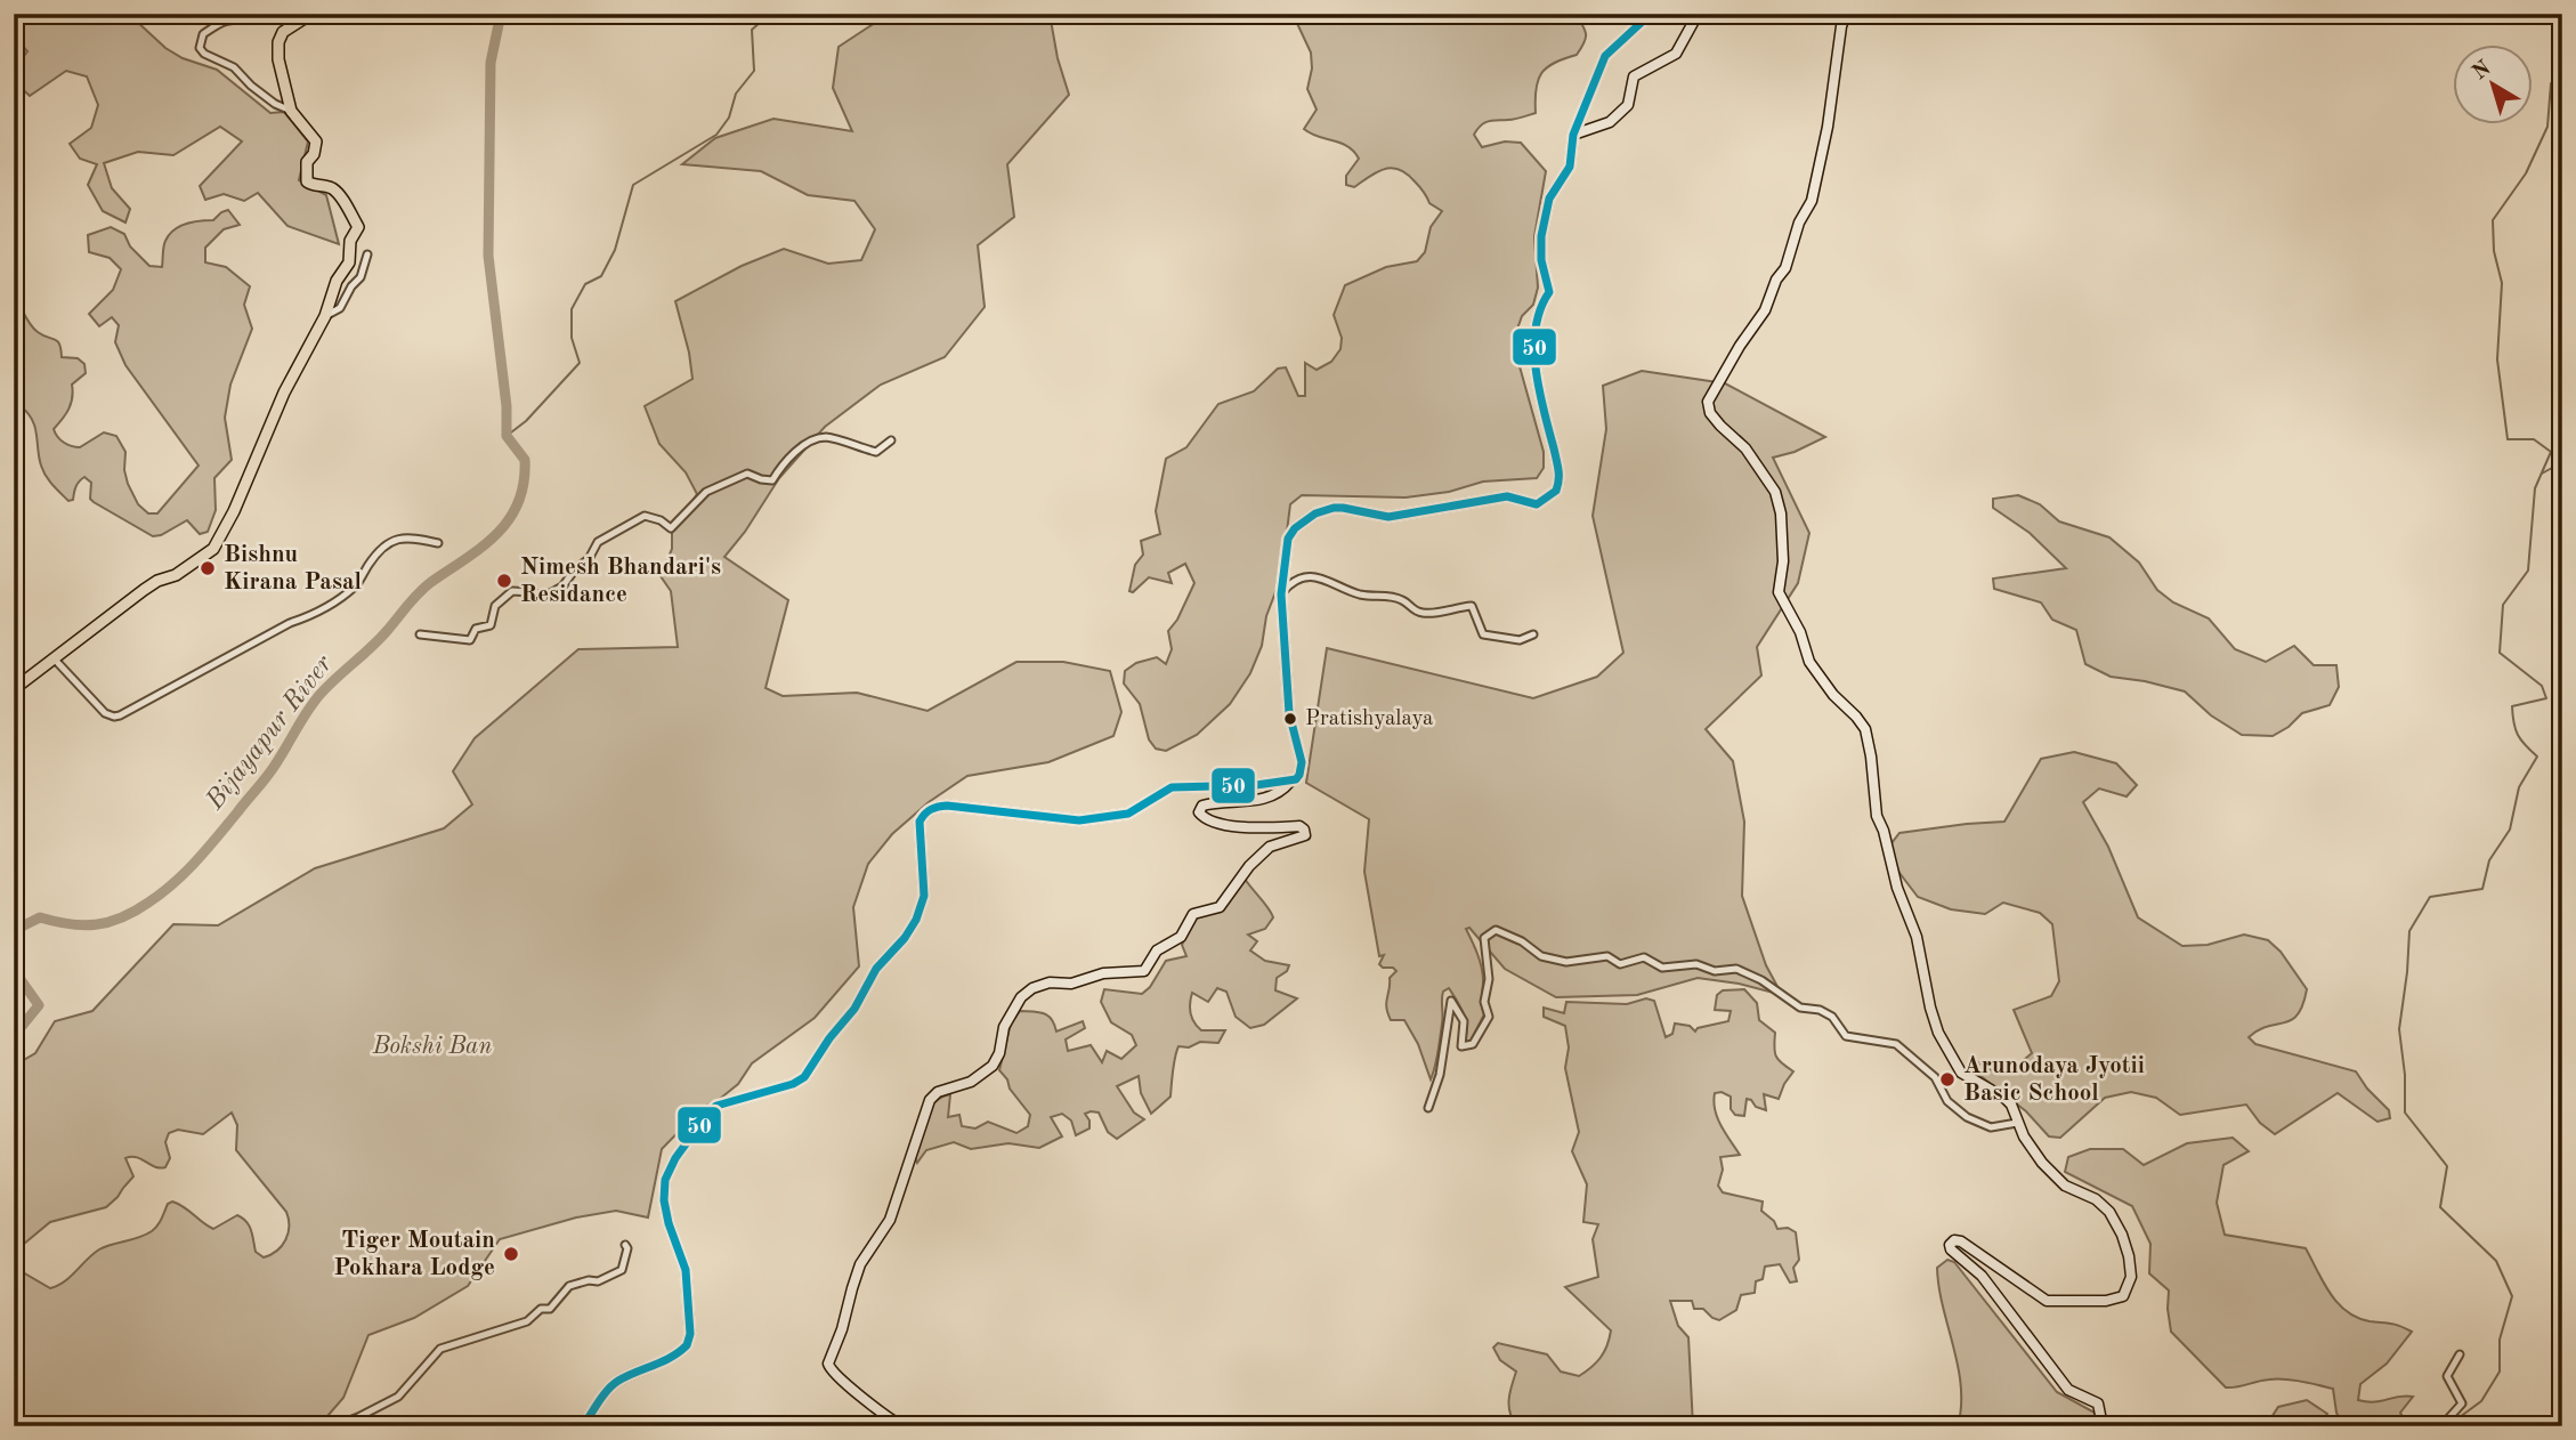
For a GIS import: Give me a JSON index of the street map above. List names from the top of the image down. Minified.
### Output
{"water":["Bijayapur River"],"parks":["Bokshi Ban"],"places":["Bishnu Kirana Pasal","Nimesh Bhandari's Residance","Pratishyalaya","Arunodaya Jyotii Basic School","Tiger Moutain Pokhara Lodge"],"lines":["transit line 50"],"north":"top left"}
